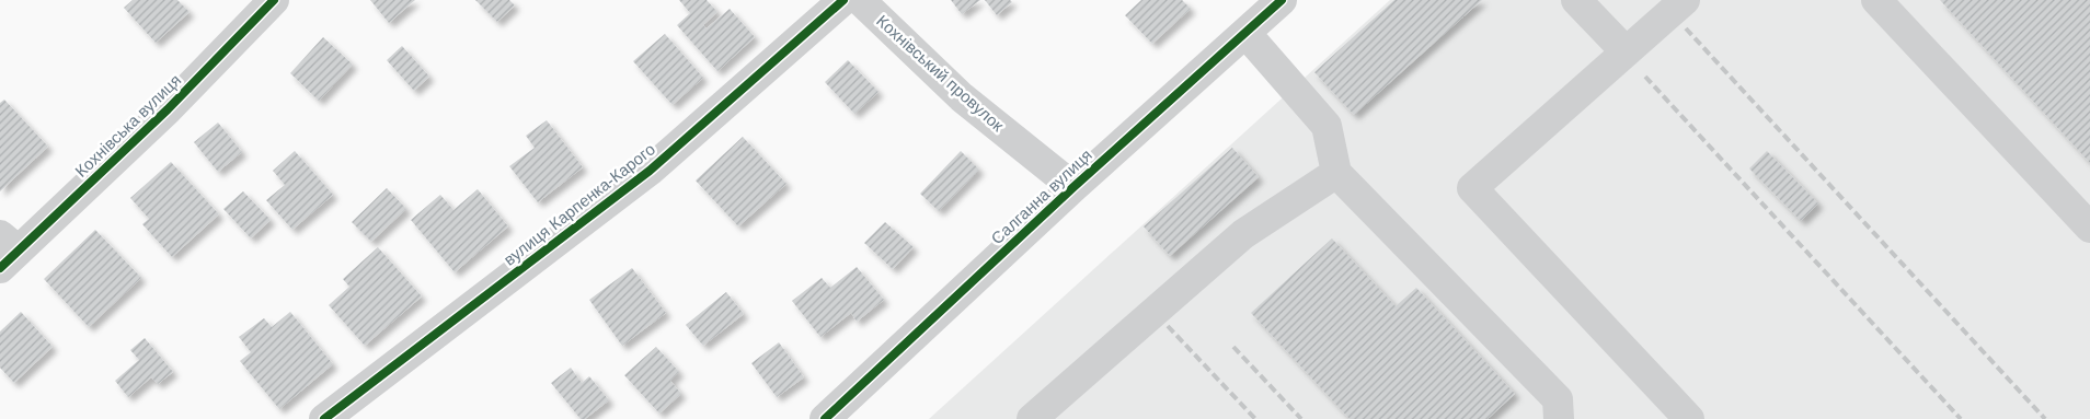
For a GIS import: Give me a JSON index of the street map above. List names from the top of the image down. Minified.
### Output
{"streets":{"street":["Кохнівський провулок","Кохнівська вулиця","Салганна вулиця","вулиця Карпенка-Карого"]},"crossings":[["Кохнівський провулок","Салганна вулиця"]]}
